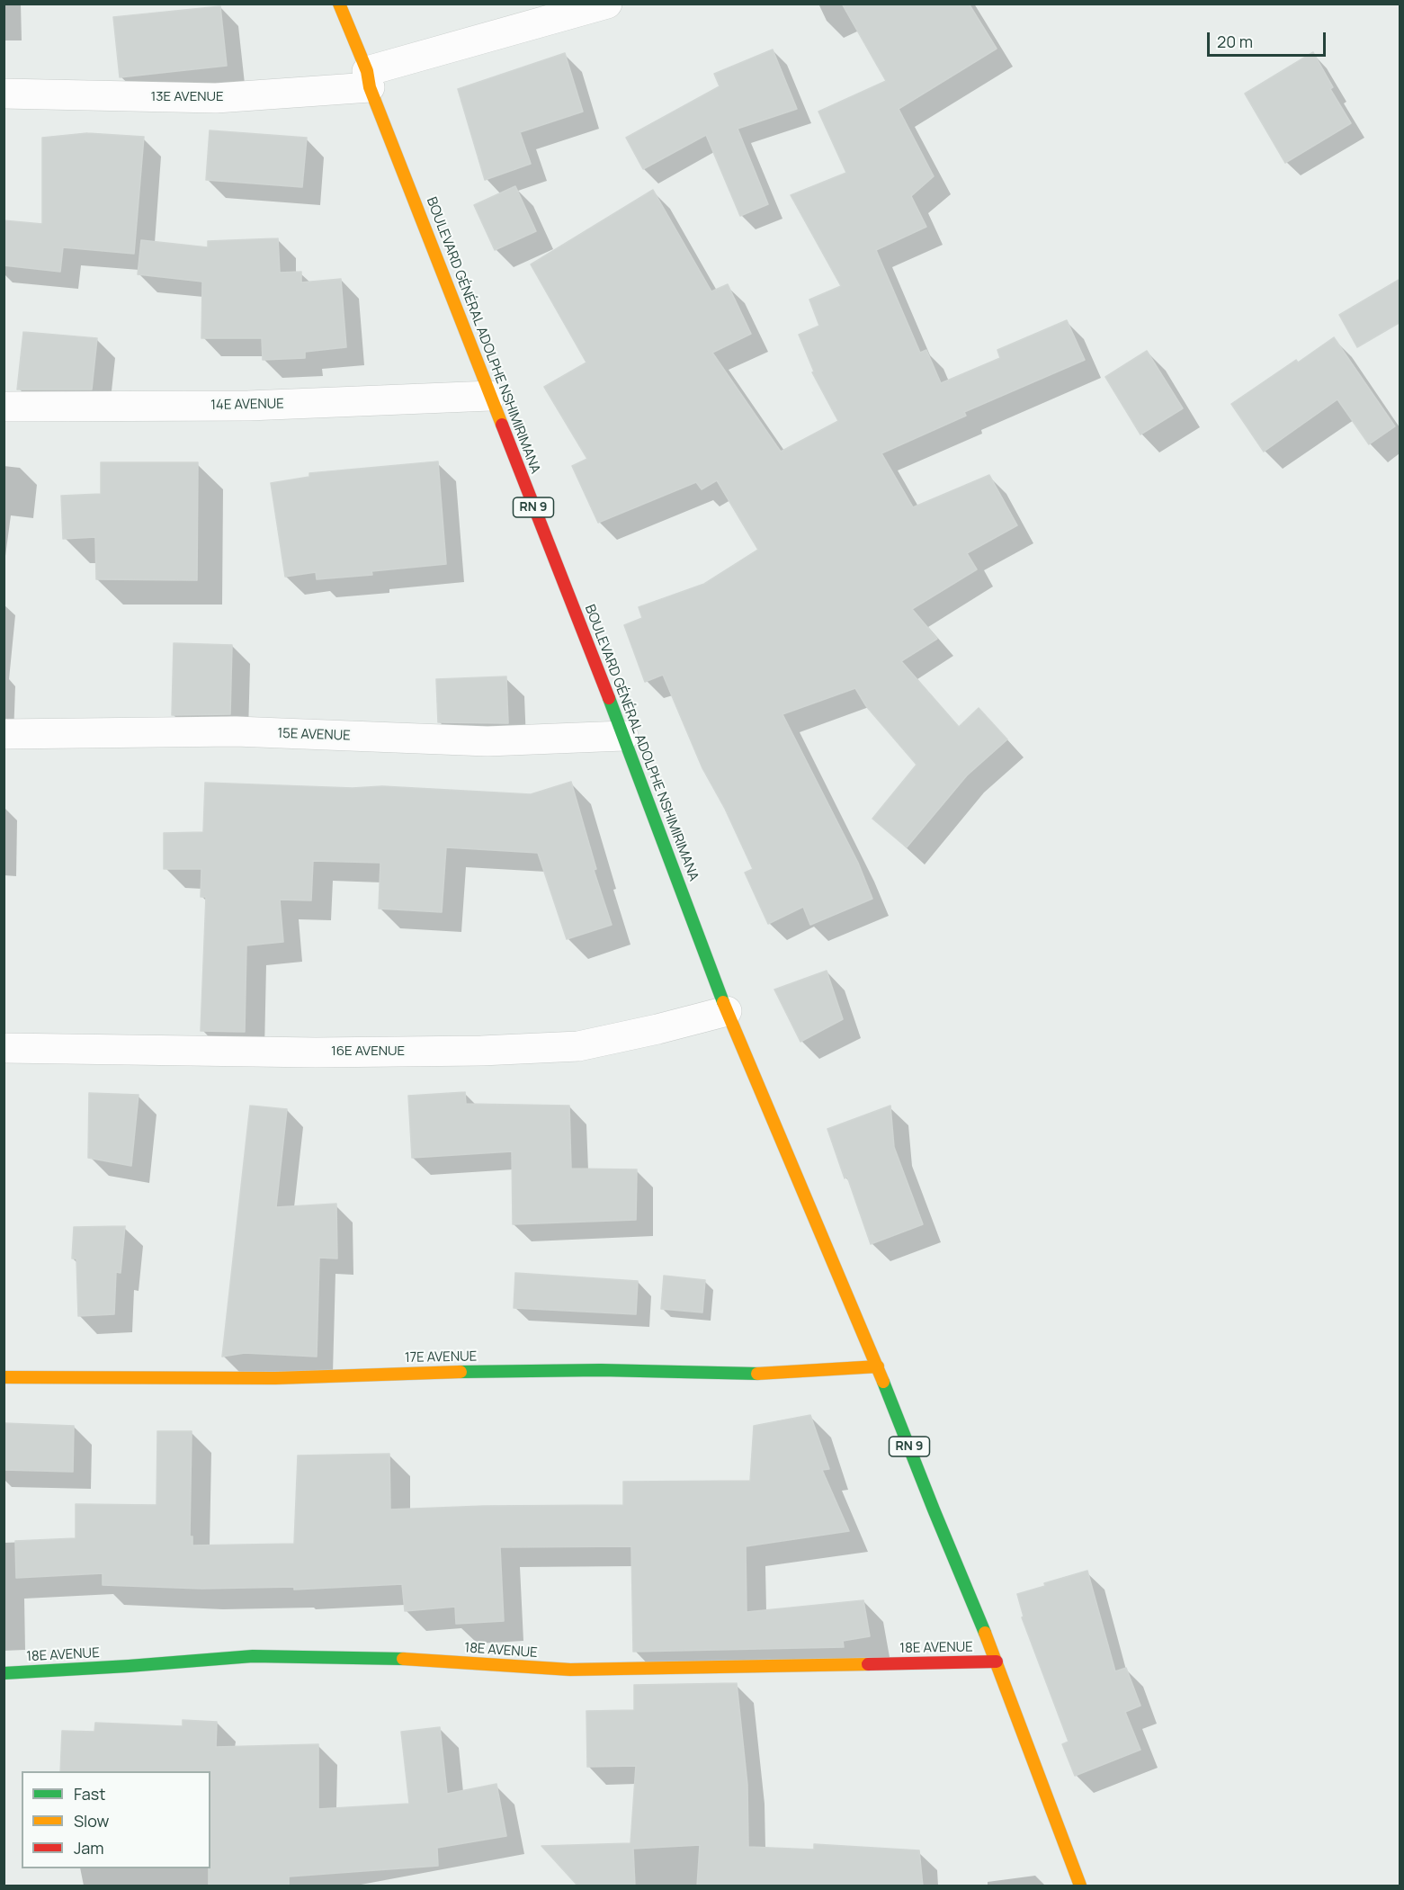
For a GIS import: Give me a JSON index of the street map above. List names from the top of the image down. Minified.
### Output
{"streets":{"main road":["BOULEVARD GÉNÉRAL ADOLPHE NSHIMIRIMANA","RN 9","17E AVENUE","18E AVENUE"],"street":["13E AVENUE","14E AVENUE","15E AVENUE","16E AVENUE"]},"crossings":[["13E AVENUE","BOULEVARD GÉNÉRAL ADOLPHE NSHIMIRIMANA"],["BOULEVARD GÉNÉRAL ADOLPHE NSHIMIRIMANA","14E AVENUE"],["BOULEVARD GÉNÉRAL ADOLPHE NSHIMIRIMANA","RN 9"],["BOULEVARD GÉNÉRAL ADOLPHE NSHIMIRIMANA","15E AVENUE"],["BOULEVARD GÉNÉRAL ADOLPHE NSHIMIRIMANA","16E AVENUE"],["RN 9","16E AVENUE"],["RN 9","17E AVENUE"],["RN 9","18E AVENUE"]],"legend":["Fast","Slow","Jam"],"scale_bar":"20 m"}
